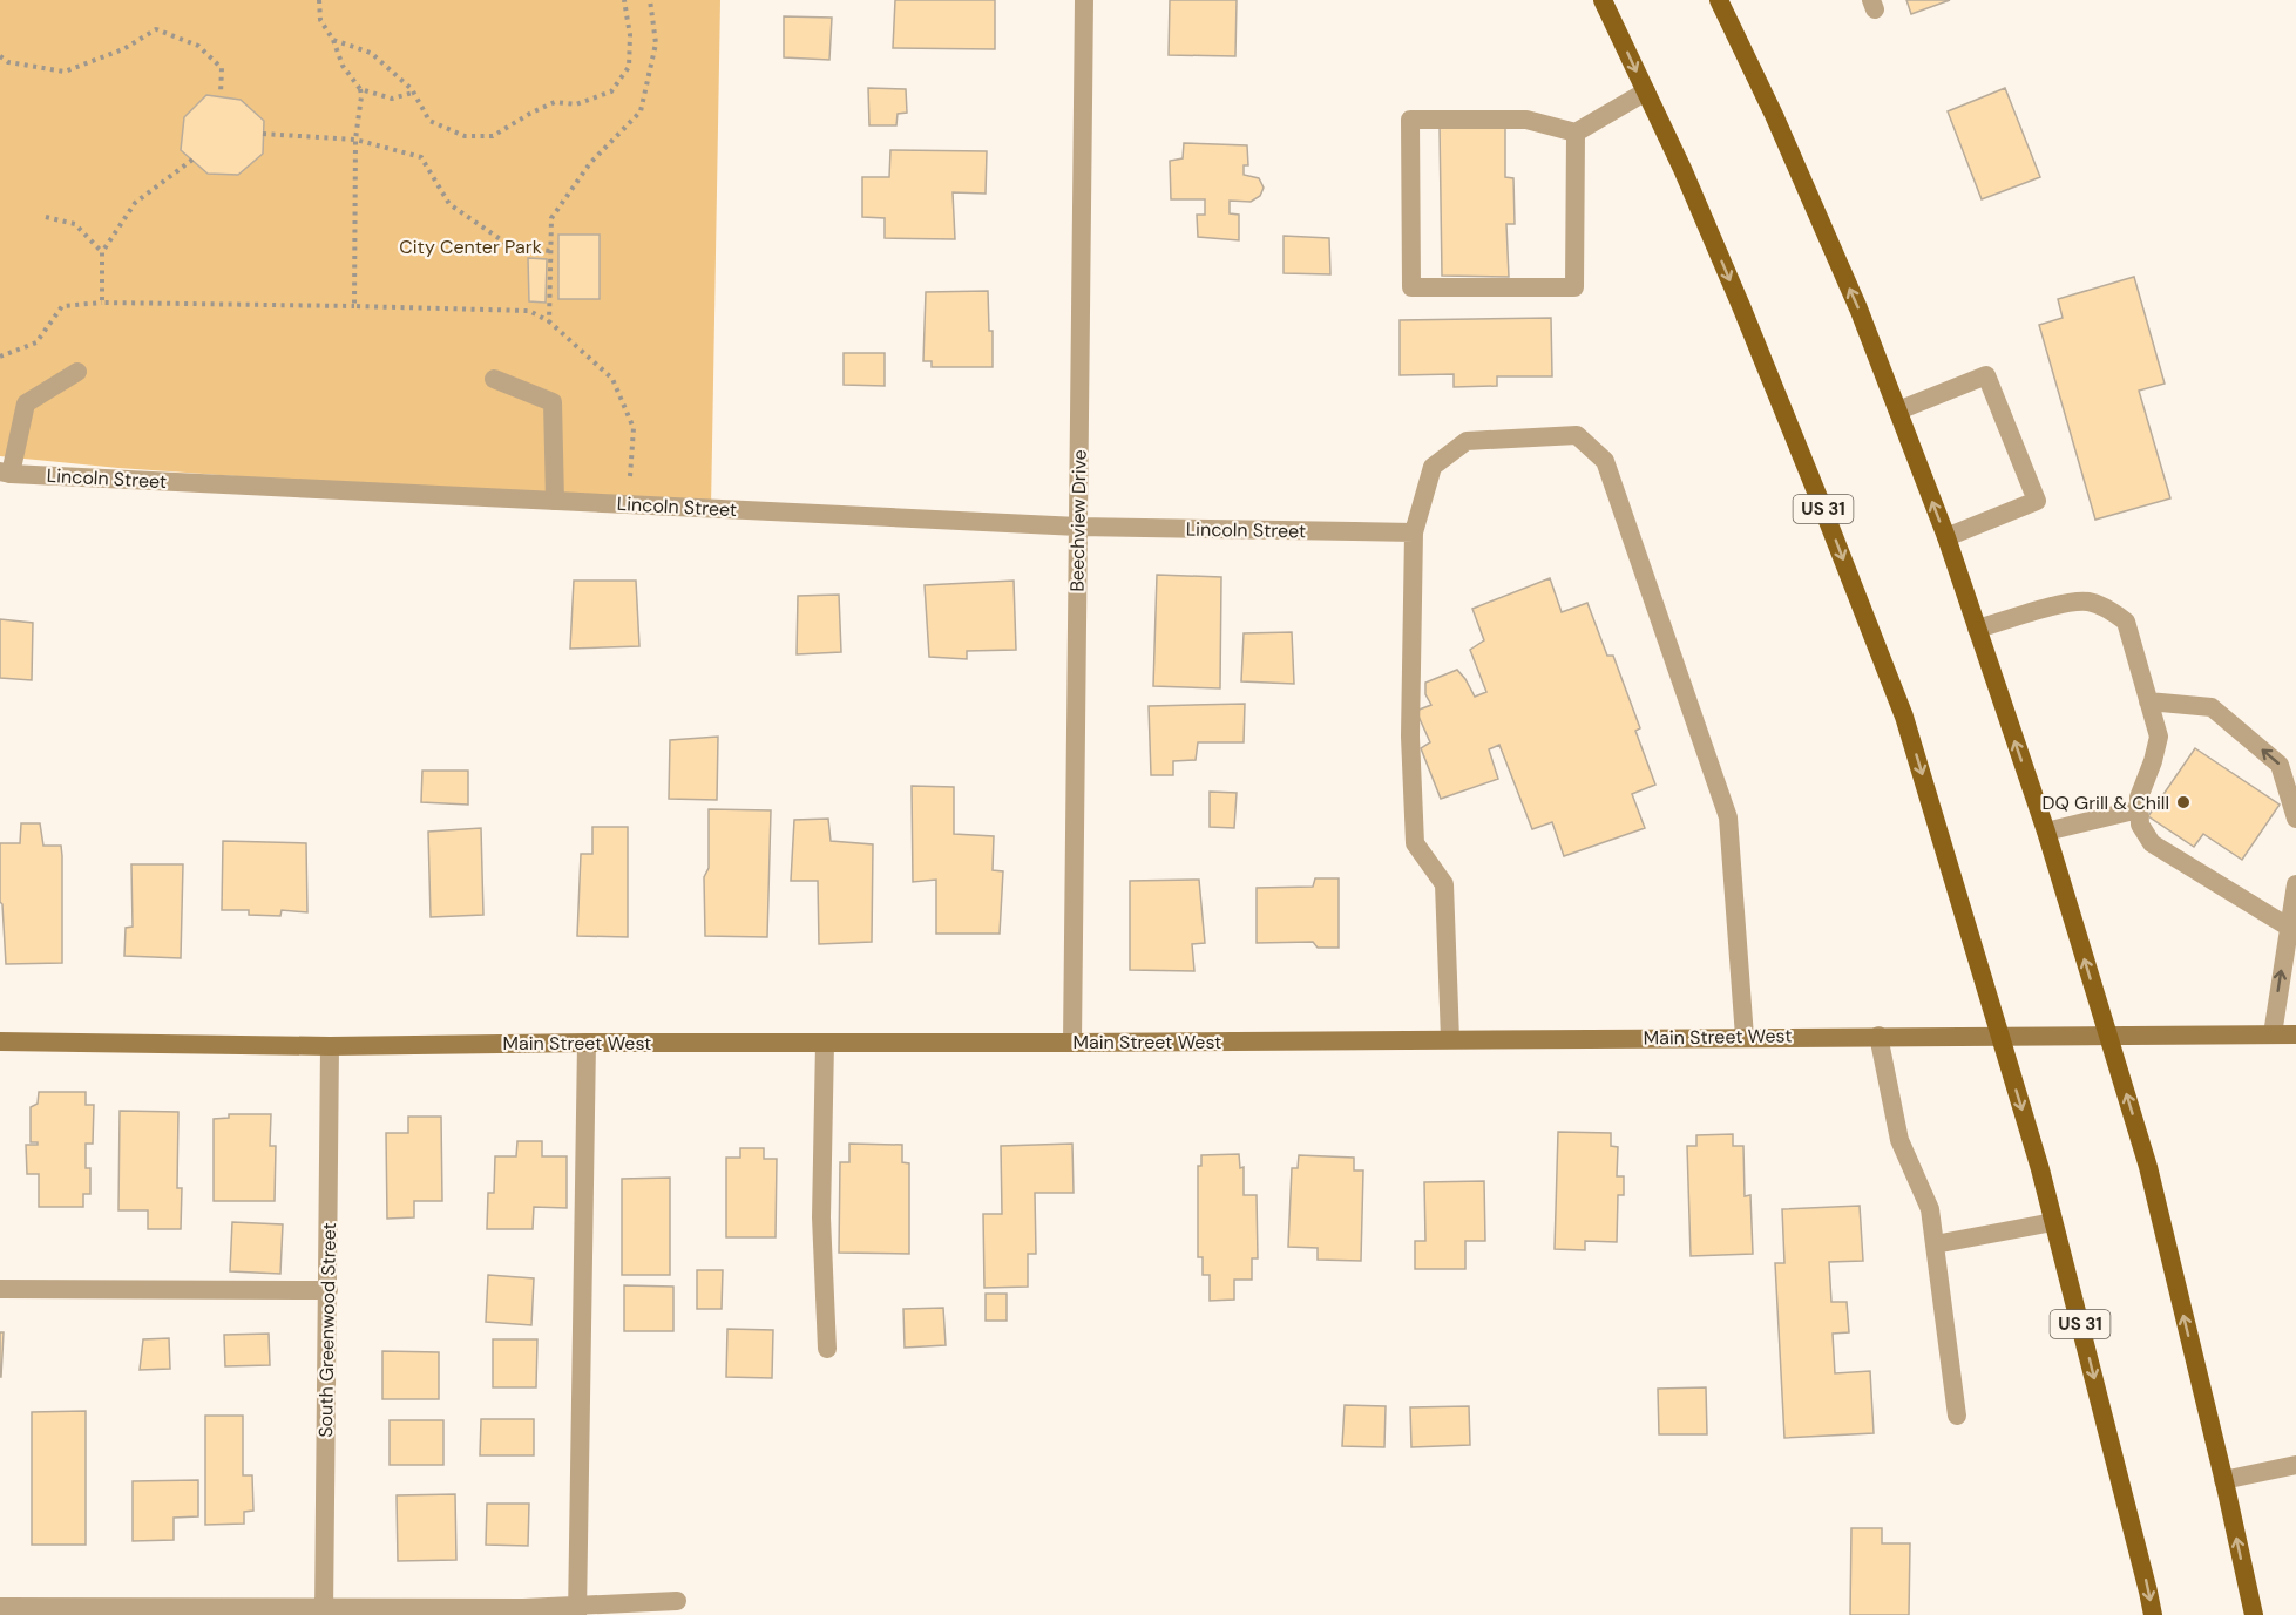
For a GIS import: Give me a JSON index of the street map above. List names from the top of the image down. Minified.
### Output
{"streets":{"main road":["US 31","Main Street West"],"street":["Lincoln Street","Beechview Drive","South Greenwood Street"]},"crossings":[["Lincoln Street","Beechview Drive"],["US 31","Main Street West"],["Beechview Drive","Main Street West"],["Main Street West","South Greenwood Street"]],"parks":["City Center Park"],"places":["DQ Grill & Chill"]}
